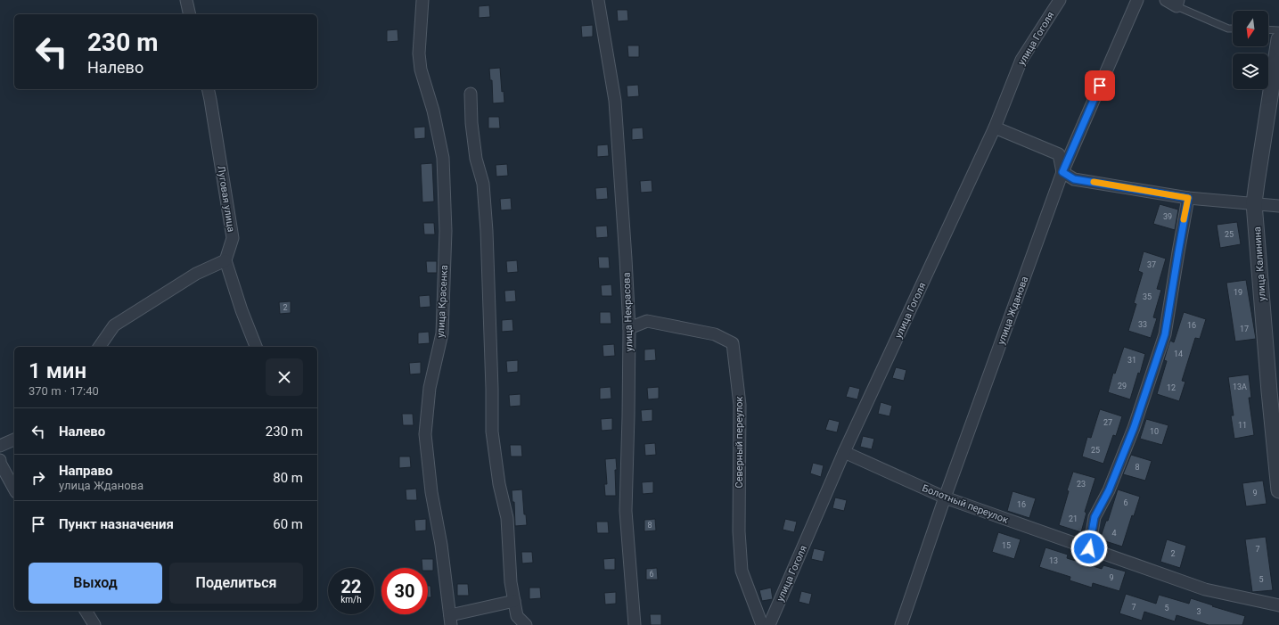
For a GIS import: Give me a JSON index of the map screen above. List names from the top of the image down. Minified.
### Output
{"streets":{"street":["улица Гоголя","Луговая улица","улица Калинина","улица Красенка","улица Жданова","улица Некрасова","Северный переулок","Болотный переулок"]},"crossings":[["улица Гоголя","Болотный переулок"],["улица Жданова","Болотный переулок"],["улица Некрасова","Северный переулок"]],"house_numbers":["39","25","37","19","35","2","33","16","17","14","31","29","13А","12","27","11","10","25","8","23","9","6","16","21","8","4","15","7","2","13","6","9","5","7","5","3"],"north":"bottom","page":{"turn":["230 m","Налево"],"heading":["1 мин","370 m · 17:40"],"list":[{"name":"Налево","value":"230 m"},{"name":"Направо","note":"улица Жданова","value":"80 m"},{"name":"Пункт назначения","value":"60 m"}],"buttons":["Выход","Поделиться"],"speed":"22 km/h","limit":"30"}}
